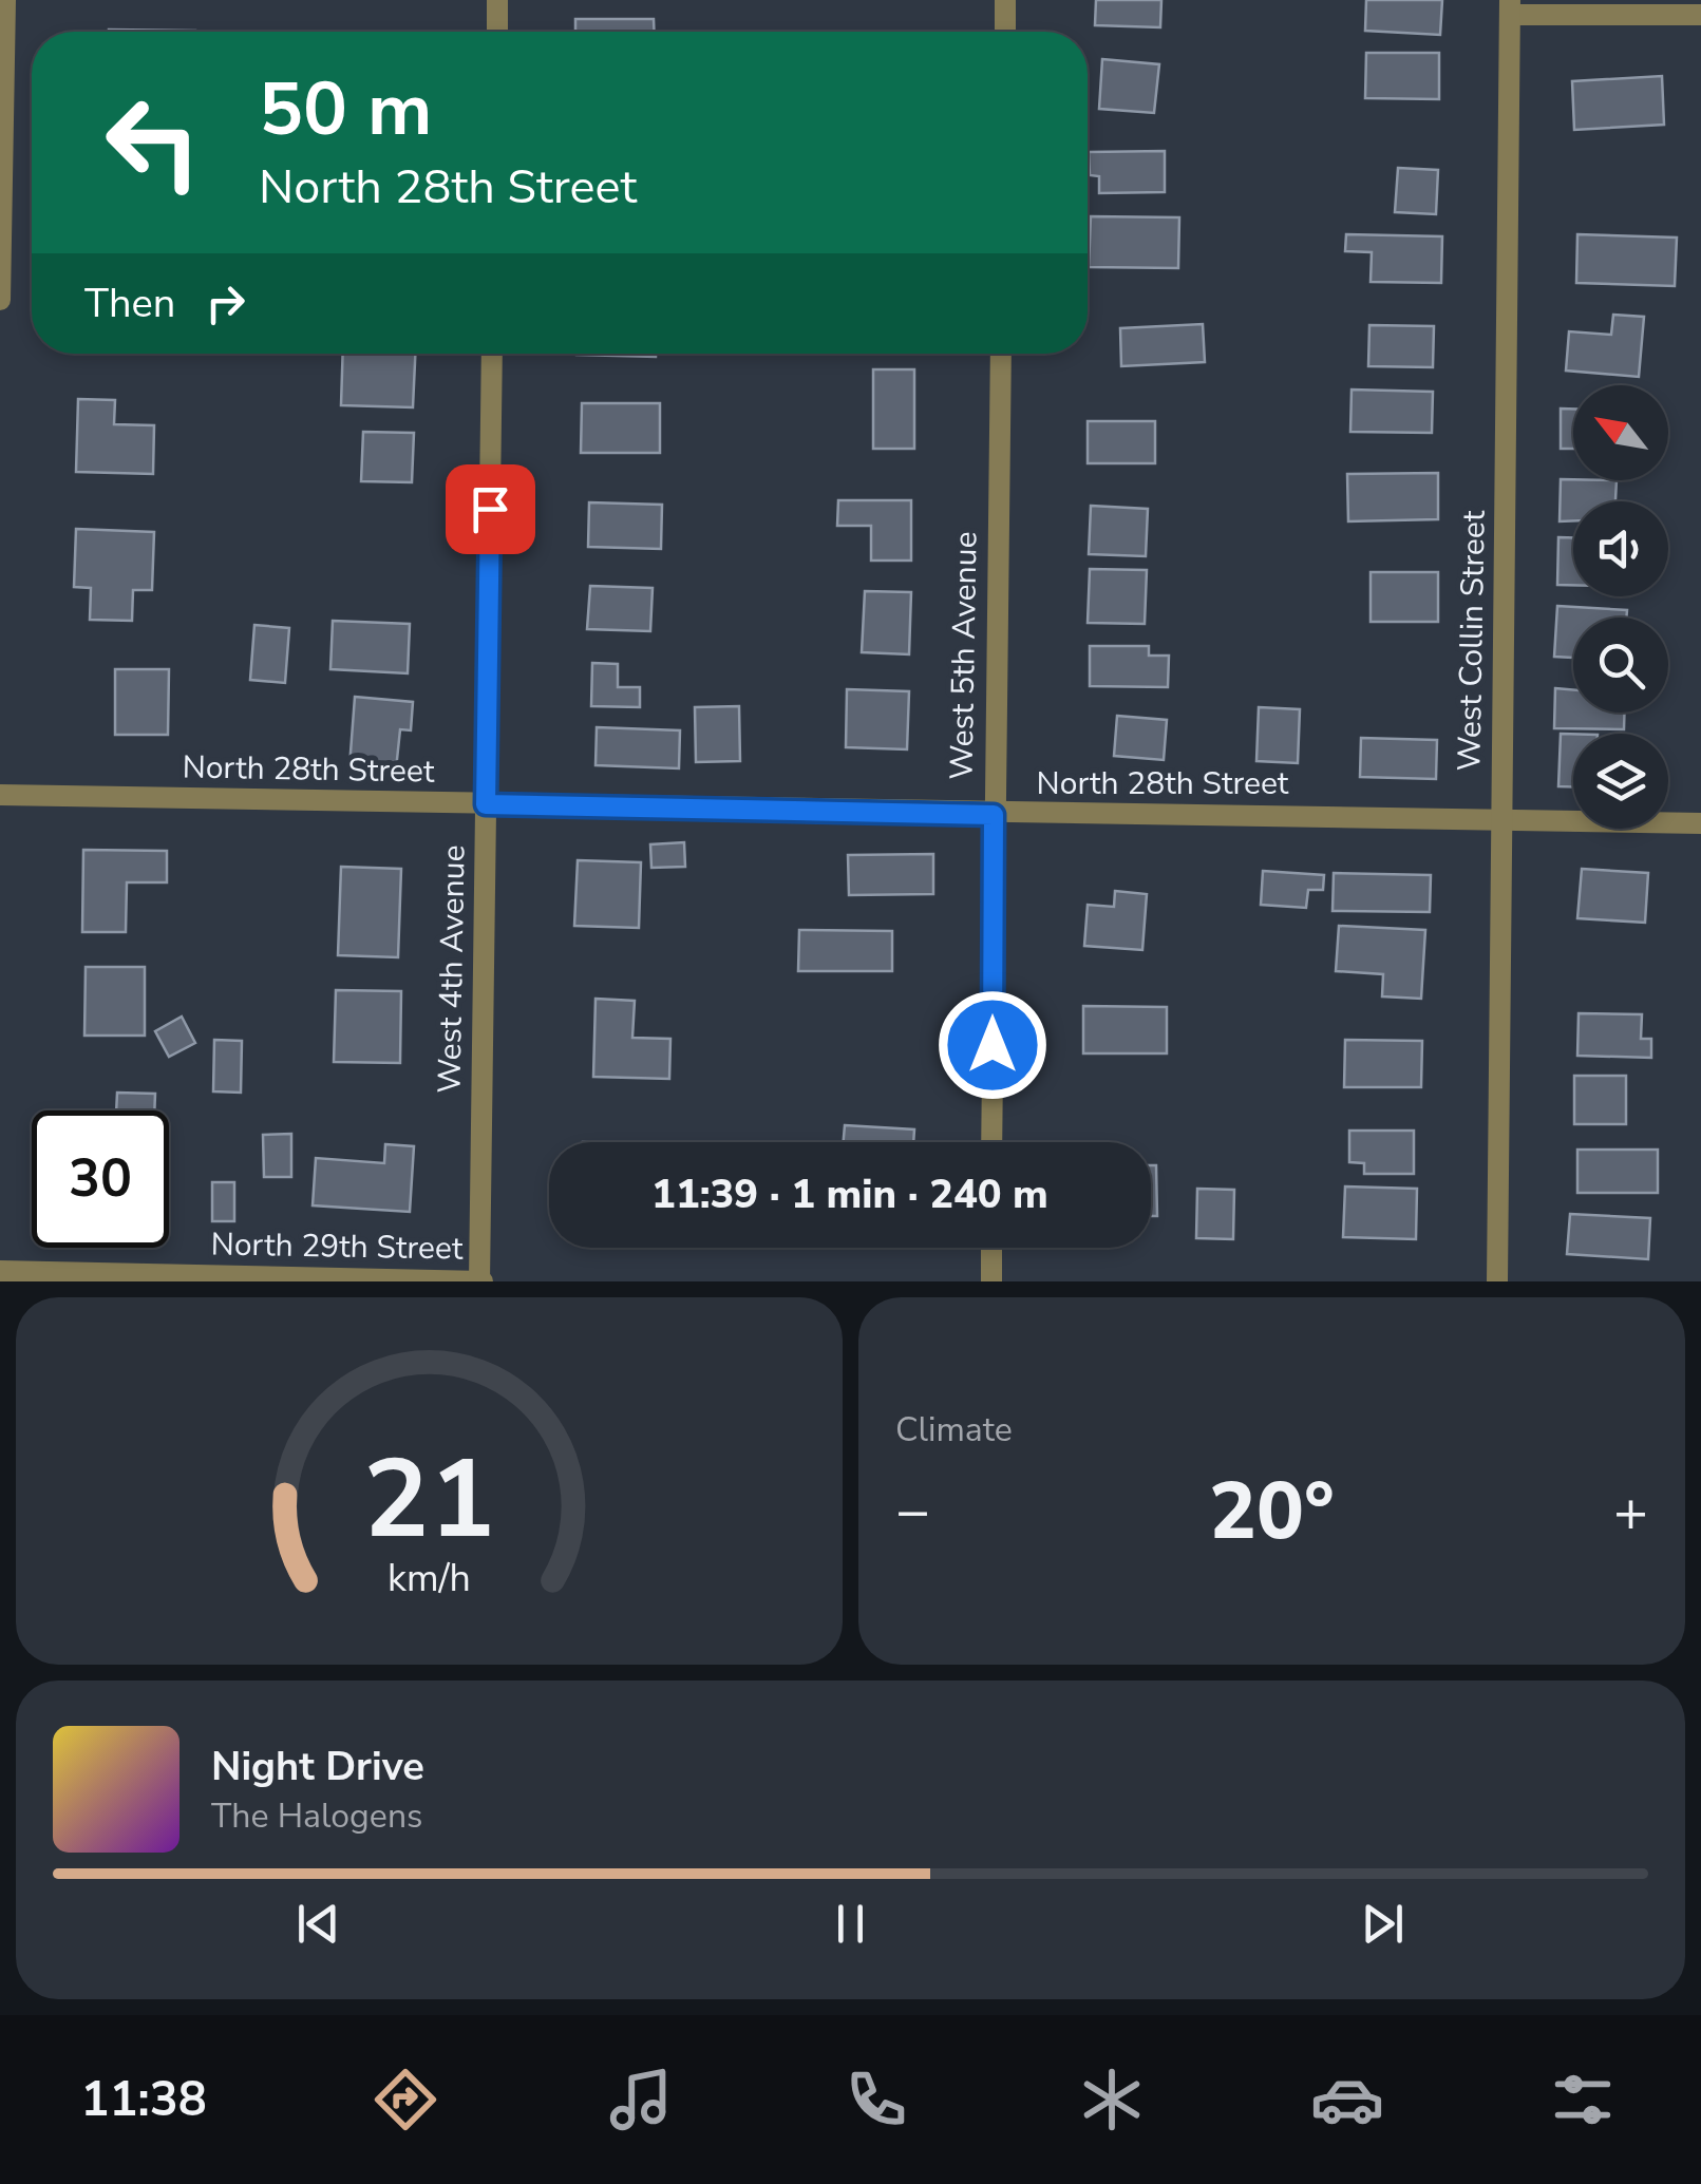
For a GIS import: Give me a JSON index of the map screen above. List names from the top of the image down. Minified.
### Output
{"streets":{"street":["West Collin Street","West 5th Avenue","North 28th Street","West 4th Avenue","North 29th Street"]},"crossings":[["West Collin Street","North 28th Street"],["West 5th Avenue","North 28th Street"],["North 28th Street","West 4th Avenue"],["West 4th Avenue","North 29th Street"]],"north":"top left","page":{"turn":["50 m","North 28th Street"],"then":"Then","limit":"30","trip":"11:39 · 1 min · 240 m","tile":"Climate","heat":["−","20°","+"],"song":["Night Drive","The Halogens"],"tabs":"11:38","gauge":["21","km/h"]}}
